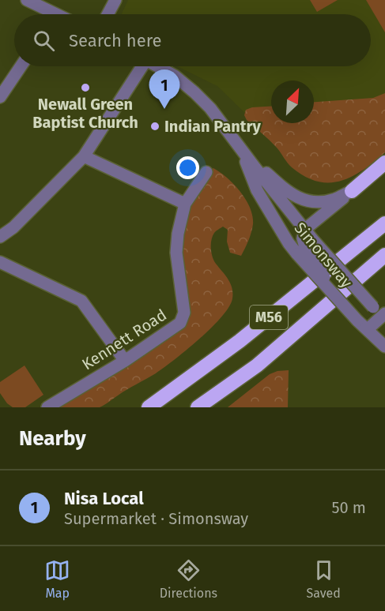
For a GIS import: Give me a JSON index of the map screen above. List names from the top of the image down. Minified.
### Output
{"streets":{"highway":["M56"],"street":["Simonsway","Kennett Road"]},"places":["Newall Green Baptist Church","Indian Pantry"],"north":"top right","page":{"search":"Search here","pins":"1","heading":"Nearby","list":[{"mark":"1","name":"Nisa Local","note":"Supermarket · Simonsway","value":"50 m"}],"nav":["Map","Directions","Saved"]}}
